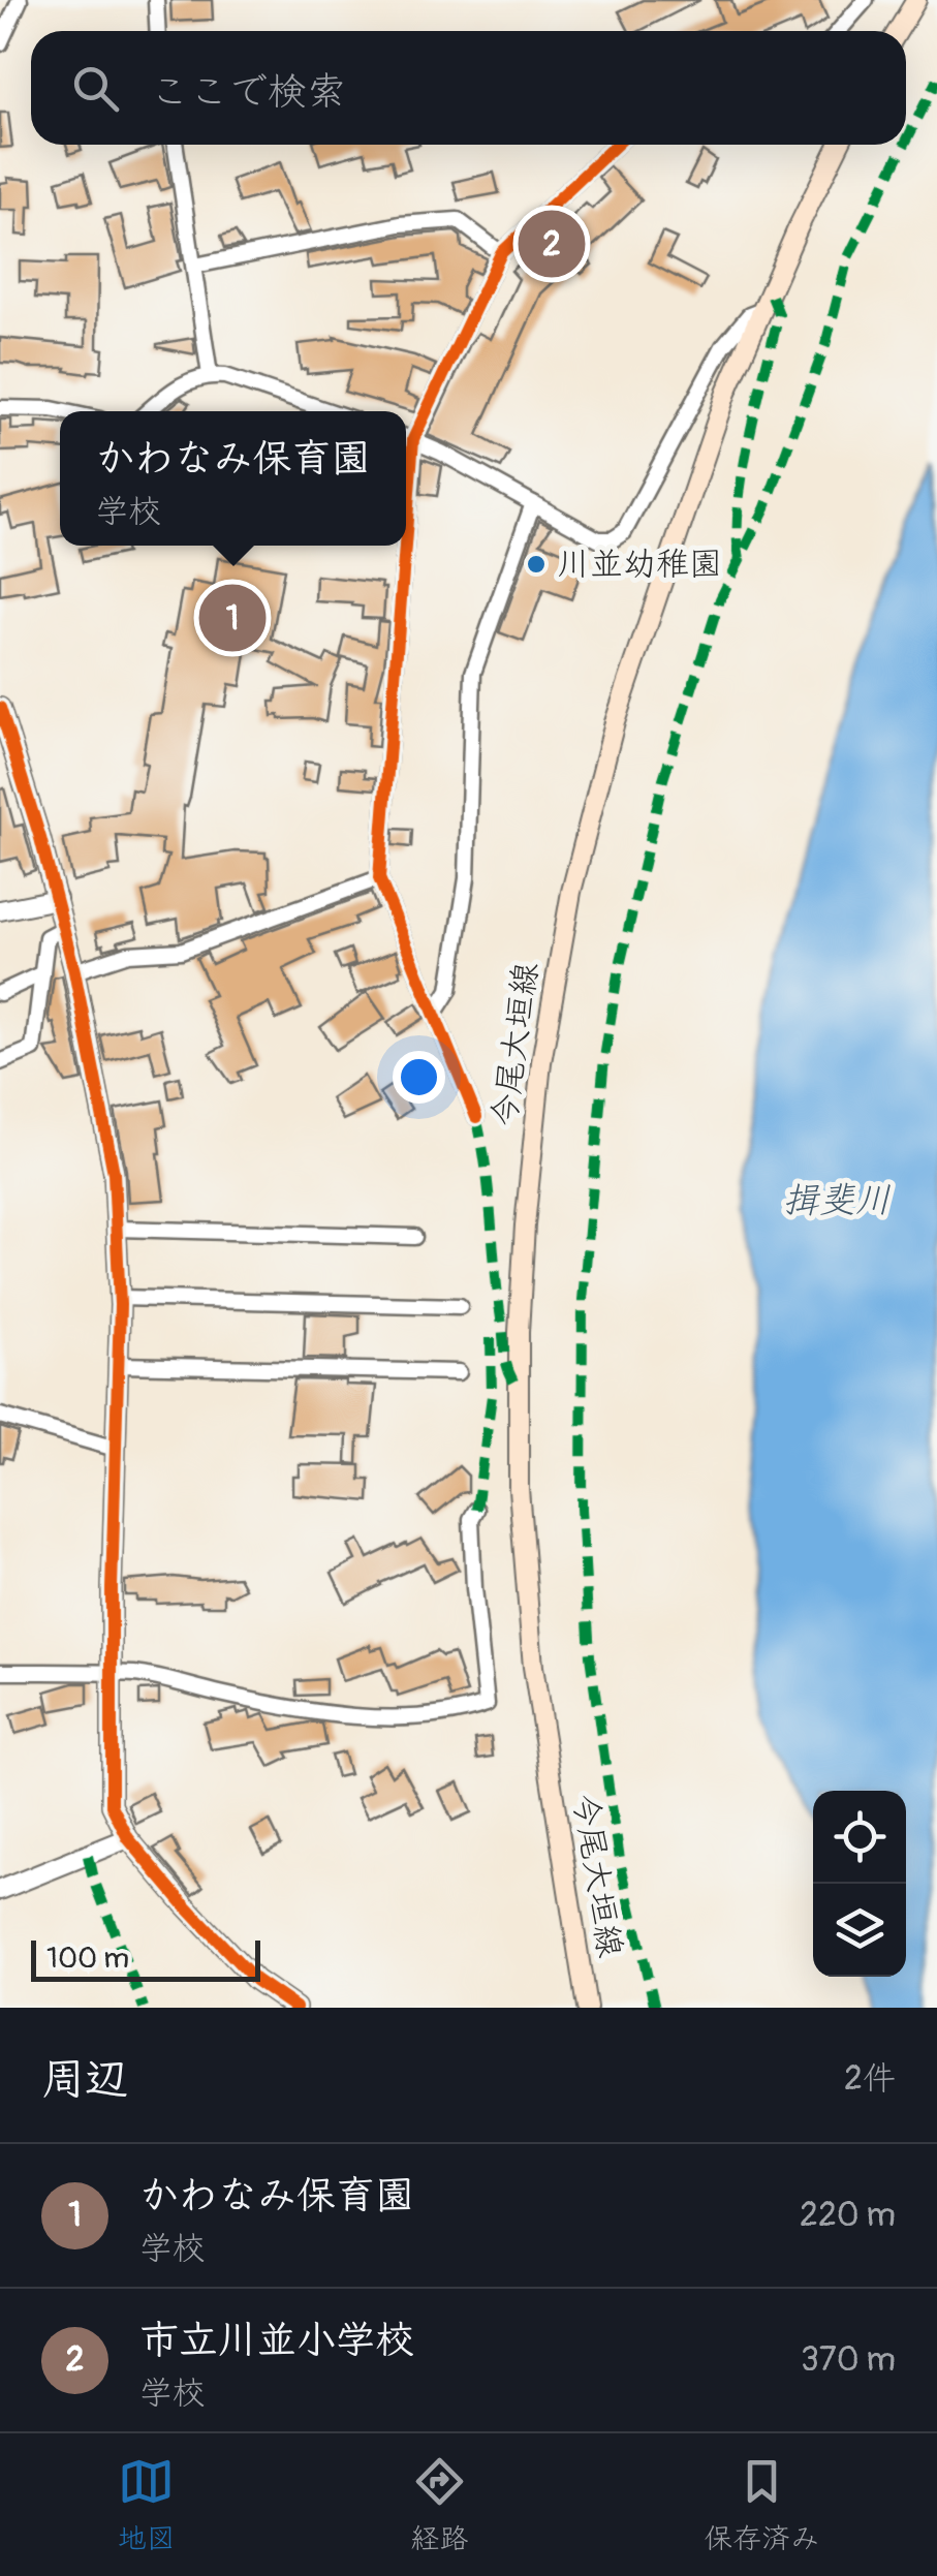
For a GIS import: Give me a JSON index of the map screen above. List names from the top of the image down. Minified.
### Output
{"streets":{"main road":["今尾大垣線"]},"water":["揖斐川"],"places":["川並幼稚園"],"scale_bar":"100 m","page":{"search":"ここで検索","pins":["2","1"],"popup":["かわなみ保育園","学校"],"scale":"100 m","heading":["周辺","2件"],"list":[{"mark":"1","name":"かわなみ保育園","note":"学校","value":"220 m"},{"mark":"2","name":"市立川並小学校","note":"学校","value":"370 m"}],"nav":["地図","経路","保存済み"]}}
